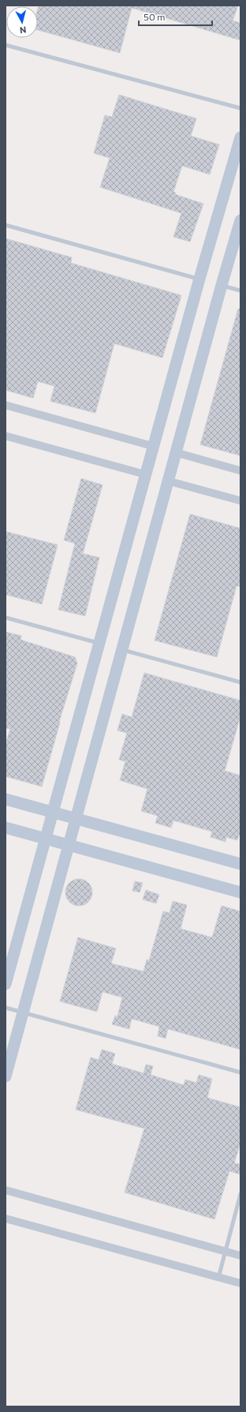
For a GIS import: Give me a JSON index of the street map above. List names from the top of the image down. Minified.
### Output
{"scale_bar":"50 m","north":"bottom"}
